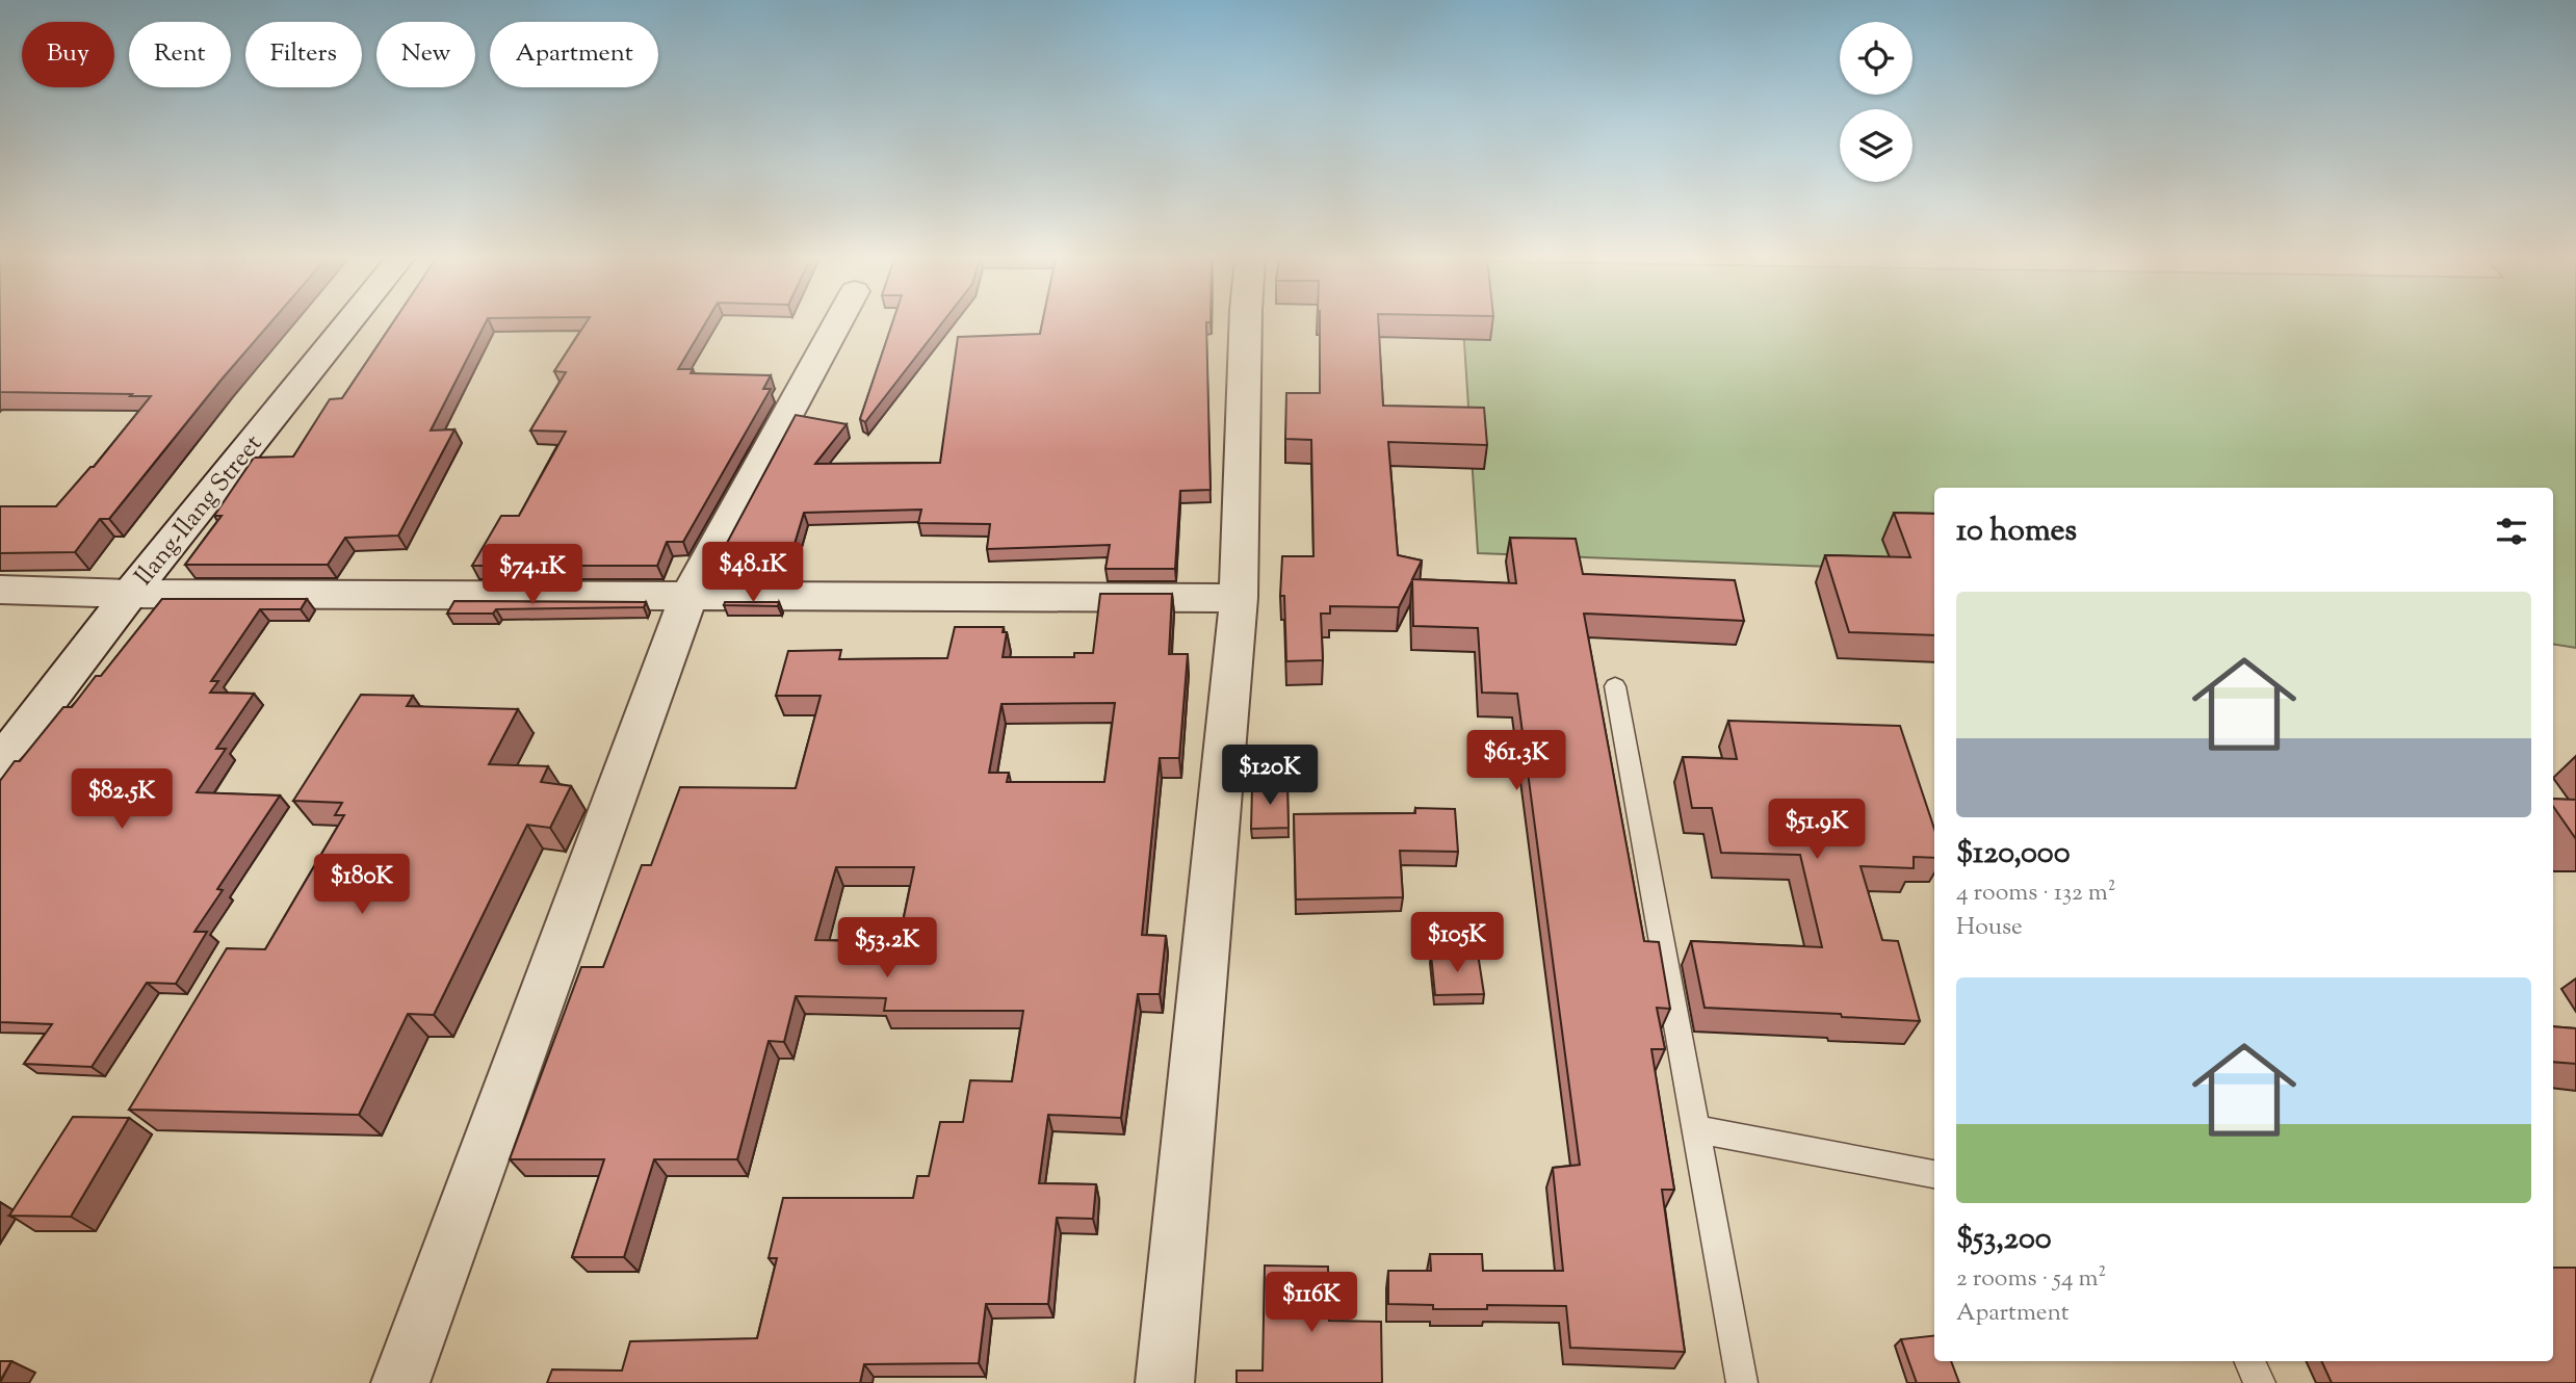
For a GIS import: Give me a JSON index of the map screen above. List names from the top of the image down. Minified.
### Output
{"streets":{"street":["Ilang-Ilang Street"]},"page":{"chip":["Buy","Rent","Filters","New","Apartment"],"heading":"10 homes","price":["$48.1K","$74.1K","$61.3K","$120K","$82.5K","$51.9K","$180K","$105K","$53.2K","$116K"],"list":[{"name":"$120,000","note":"4 rooms · 132 m² · House"},{"name":"$53,200","note":"2 rooms · 54 m² · Apartment"}]}}
